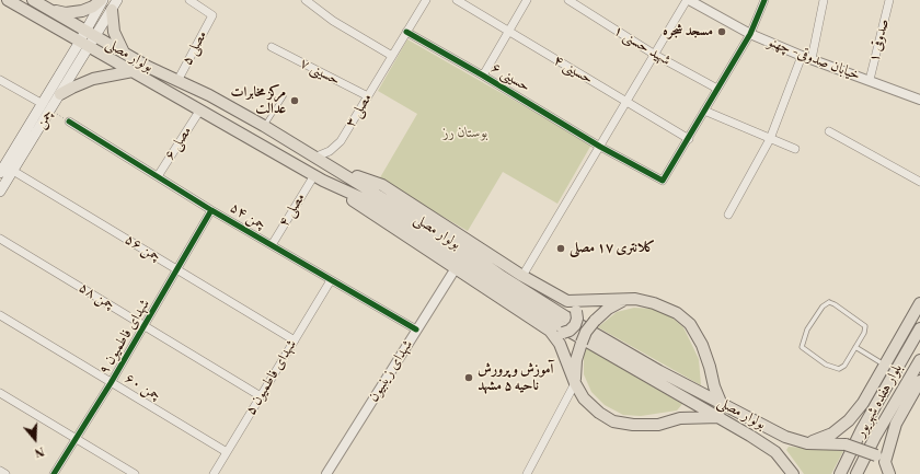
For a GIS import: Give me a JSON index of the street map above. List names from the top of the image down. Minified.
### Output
{"streets":{"main road":["بولوار مصلی","چمن","بلوار هفده شهریور"],"street":["صدوقی ۱","شهید حسنی ۱","مصلی ۵","خیابان صدوقی- چهنو","حسینی ۴","حسینی ۷","حسینی ۶","مصلی ۳","مصلی ۶","مصلی ۴","چمن ۵۴","چمن ۵۶","چمن ۵۸","شهدای فاطمیون ۹","شهدای زینبیون","شهدای فاطمیون ۵","چمن ۶۰"]},"crossings":[["صدوقی ۱","خیابان صدوقی- چهنو"],["مصلی ۵","بولوار مصلی"],["بولوار مصلی","مصلی ۳"],["بولوار مصلی","چمن"],["بولوار مصلی","مصلی ۶"],["بولوار مصلی","مصلی ۴"],["حسینی ۴","حسینی ۶"],["حسینی ۷","مصلی ۳"],["حسینی ۶","مصلی ۳"],["چمن","چمن ۵۶"],["مصلی ۶","چمن ۵۴"],["مصلی ۴","چمن ۵۴"],["چمن ۵۴","شهدای فاطمیون ۹"],["چمن ۵۴","شهدای زینبیون"],["چمن ۵۴","شهدای فاطمیون ۵"],["چمن ۵۶","شهدای فاطمیون ۹"],["چمن ۵۶","شهدای فاطمیون ۵"],["چمن ۵۸","شهدای فاطمیون ۹"],["چمن ۵۸","شهدای فاطمیون ۵"],["شهدای فاطمیون ۹","چمن ۶۰"],["شهدای فاطمیون ۵","چمن ۶۰"]],"parks":["بوستان رز"],"places":["مسجد شجره","مرکز مخابرات عدالت","کلانتری ۱۷ مصلی","آموزش و پرورش ناحیه ۵ مشهد"],"north":"bottom"}
